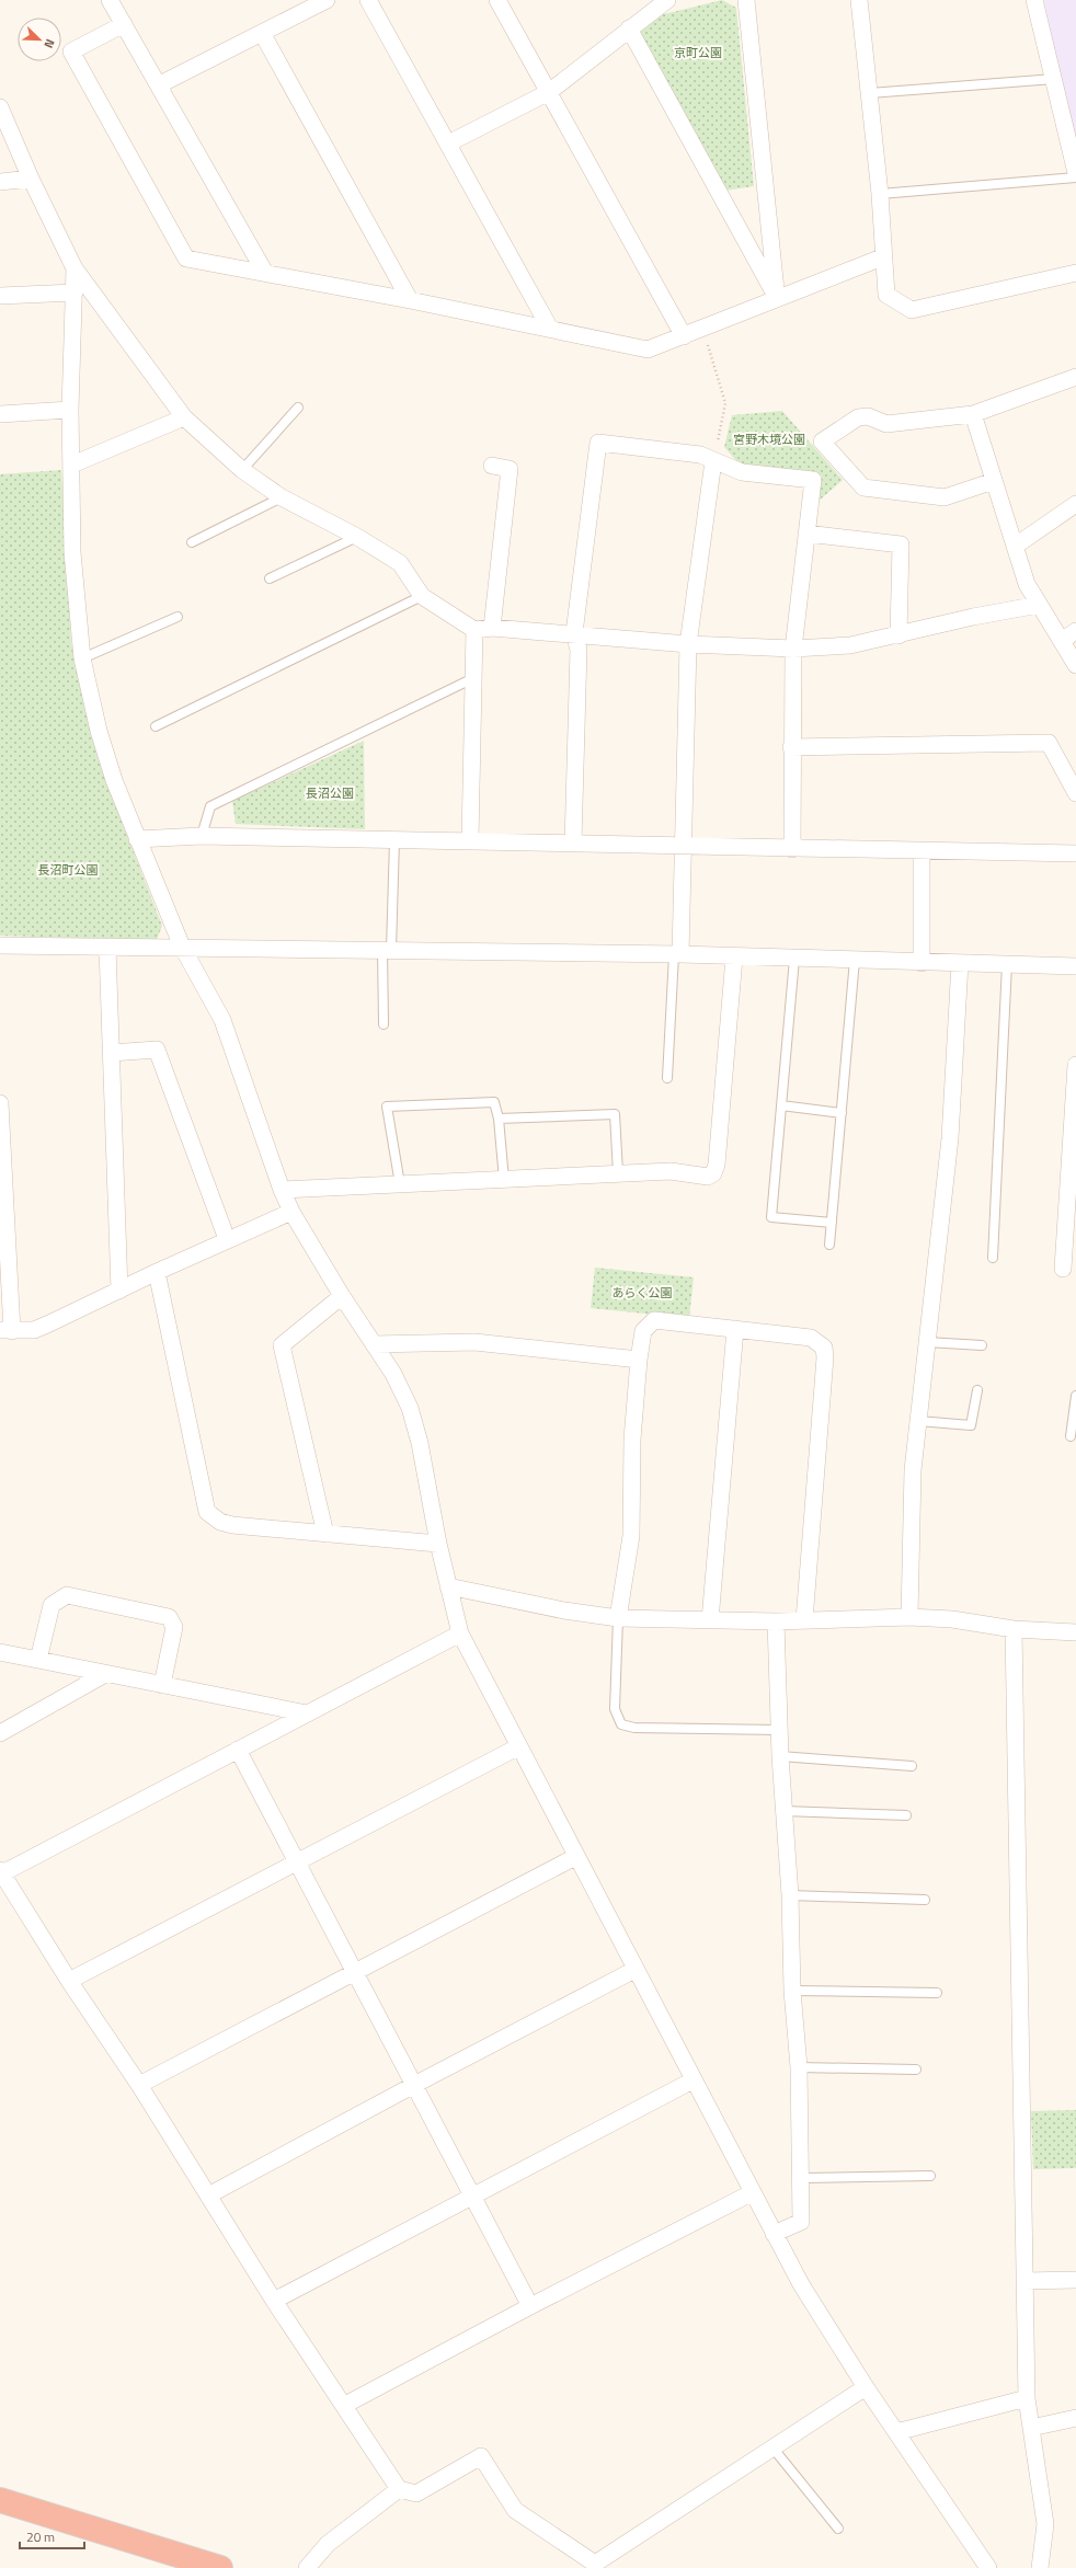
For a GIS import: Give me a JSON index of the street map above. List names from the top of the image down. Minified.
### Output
{"parks":["京町公園","宮野木境公園","長沼公園","長沼町公園","あらく公園"],"scale_bar":"20 m","north":"bottom right"}
